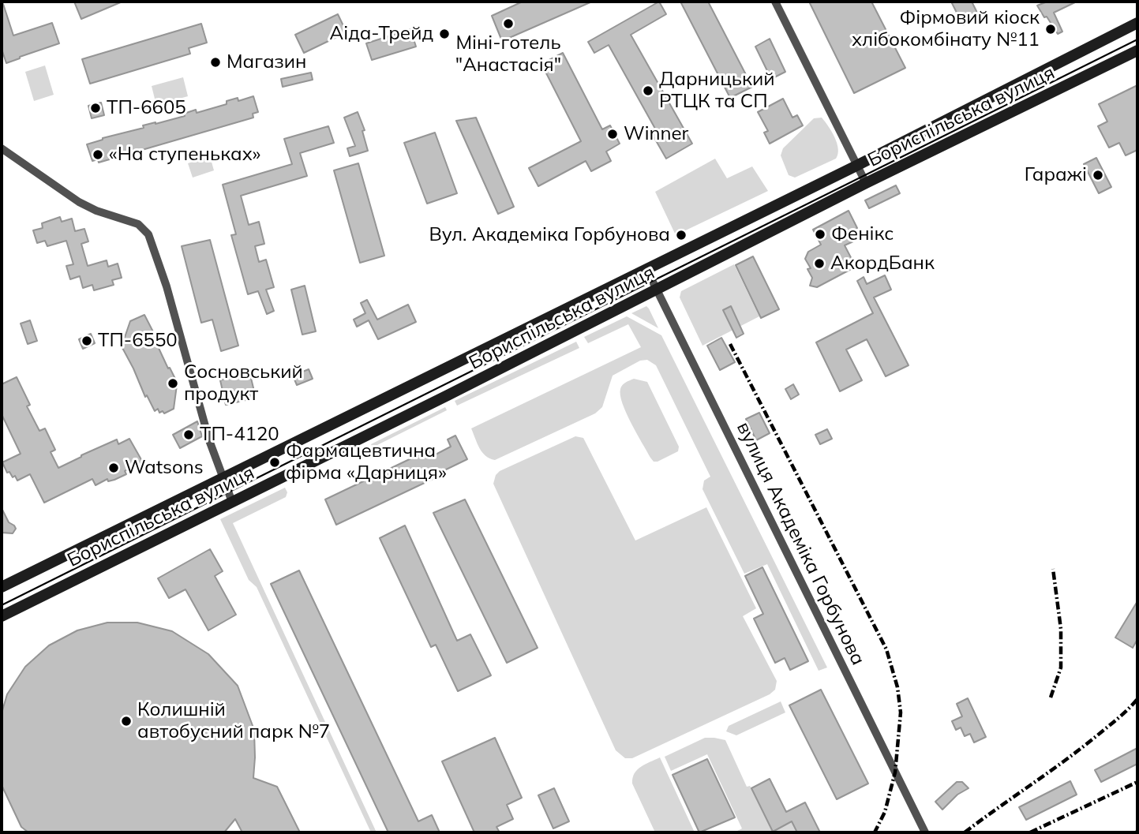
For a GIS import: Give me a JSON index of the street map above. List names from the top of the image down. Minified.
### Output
{"streets":{"main road":["Бориспільська вулиця"],"street":["вулиця Академіка Горбунова"]},"crossings":[["Бориспільська вулиця","вулиця Академіка Горбунова"]],"places":["Міні-готель \"Анастасія\"","Фірмовий кіоск хлібокомбінату №11","Аіда-Трейд","Магазин","Дарницький РТЦК та СП","ТП-6605","Winner","«На ступеньках»","Гаражі","Фенікс","Вул. Академіка Горбунова","АкордБанк","ТП-6550","Сосновський продукт","ТП-4120","Фармацевтична фірма «Дарниця»","Watsons","Колишній автобусний парк №7"]}
